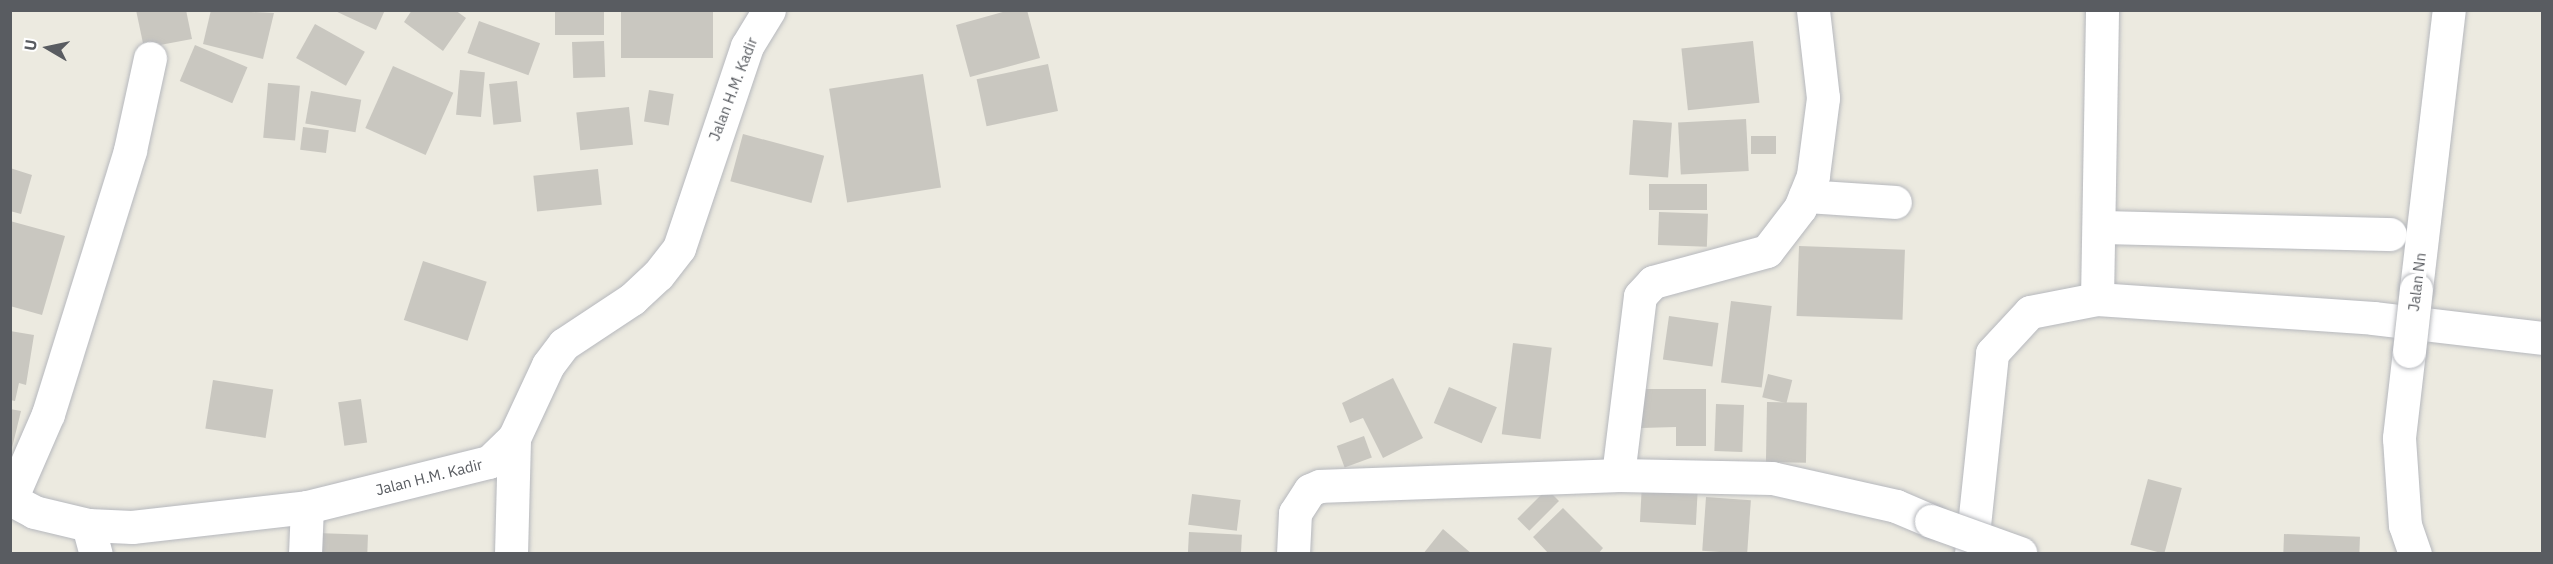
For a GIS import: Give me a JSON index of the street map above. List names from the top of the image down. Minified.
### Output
{"streets":{"street":["Jalan H.M. Kadir","Jalan Nn"]},"north":"left"}
